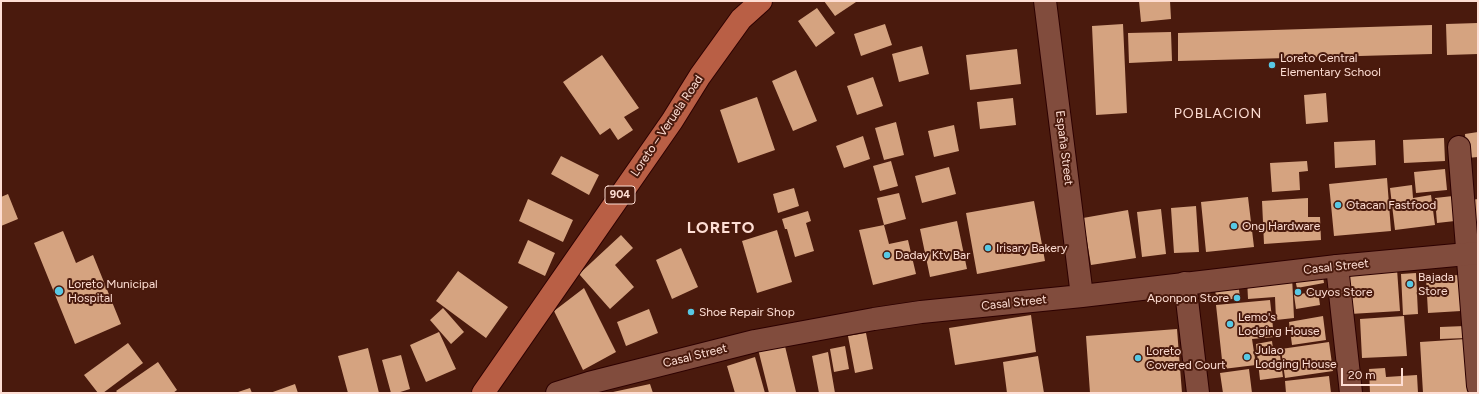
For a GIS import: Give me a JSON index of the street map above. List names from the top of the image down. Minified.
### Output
{"streets":{"main road":["Loreto – Veruela Road","904"],"street":["España Street","Casal Street"]},"crossings":[["España Street","Casal Street"]],"districts":["POBLACION","LORETO"],"places":["Loreto Central Elementary School","Otacan Fastfood","Ong Hardware","Irisary Bakery","Daday Ktv Bar","Bajada Store","Loreto Municipal Hospital","Cuyos Store","Aponpon Store","Shoe Repair Shop","Lemo's Lodging House","Julao Lodging House","Loreto Covered Court"],"scale_bar":"20 m"}
